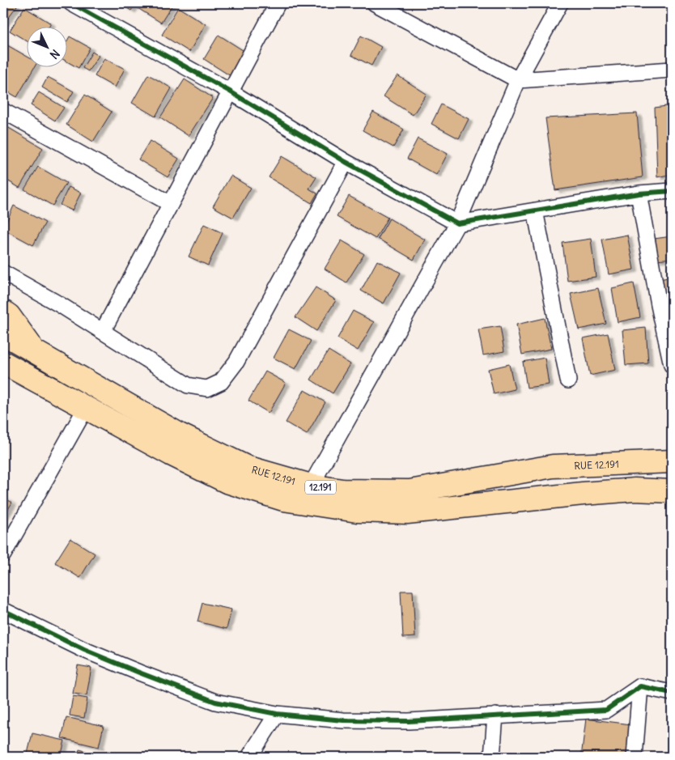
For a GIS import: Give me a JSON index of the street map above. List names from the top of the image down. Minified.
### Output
{"streets":{"main road":["RUE 12.191","12.191"]},"north":"bottom right"}
